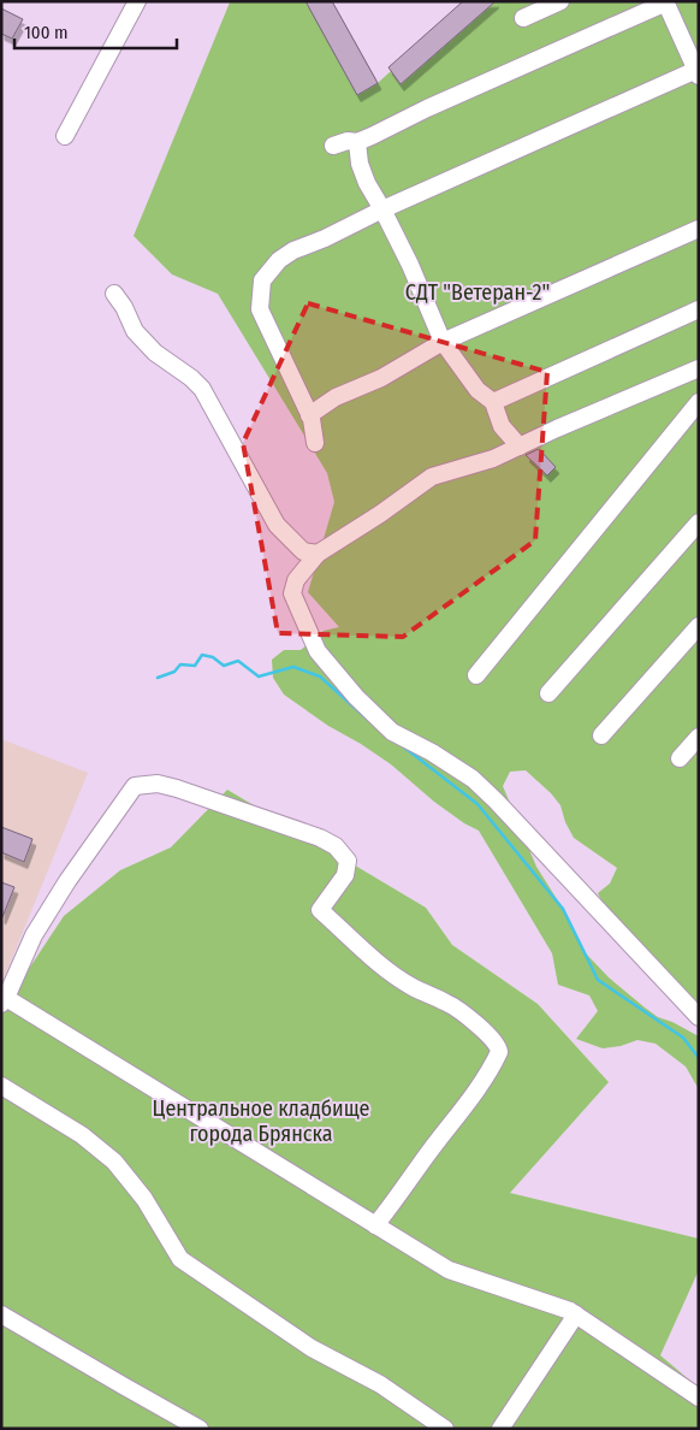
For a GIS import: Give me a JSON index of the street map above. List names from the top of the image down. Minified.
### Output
{"parks":["СДТ \"Ветеран-2\"","Центральное кладбище города Брянска"],"scale_bar":"100 m"}
